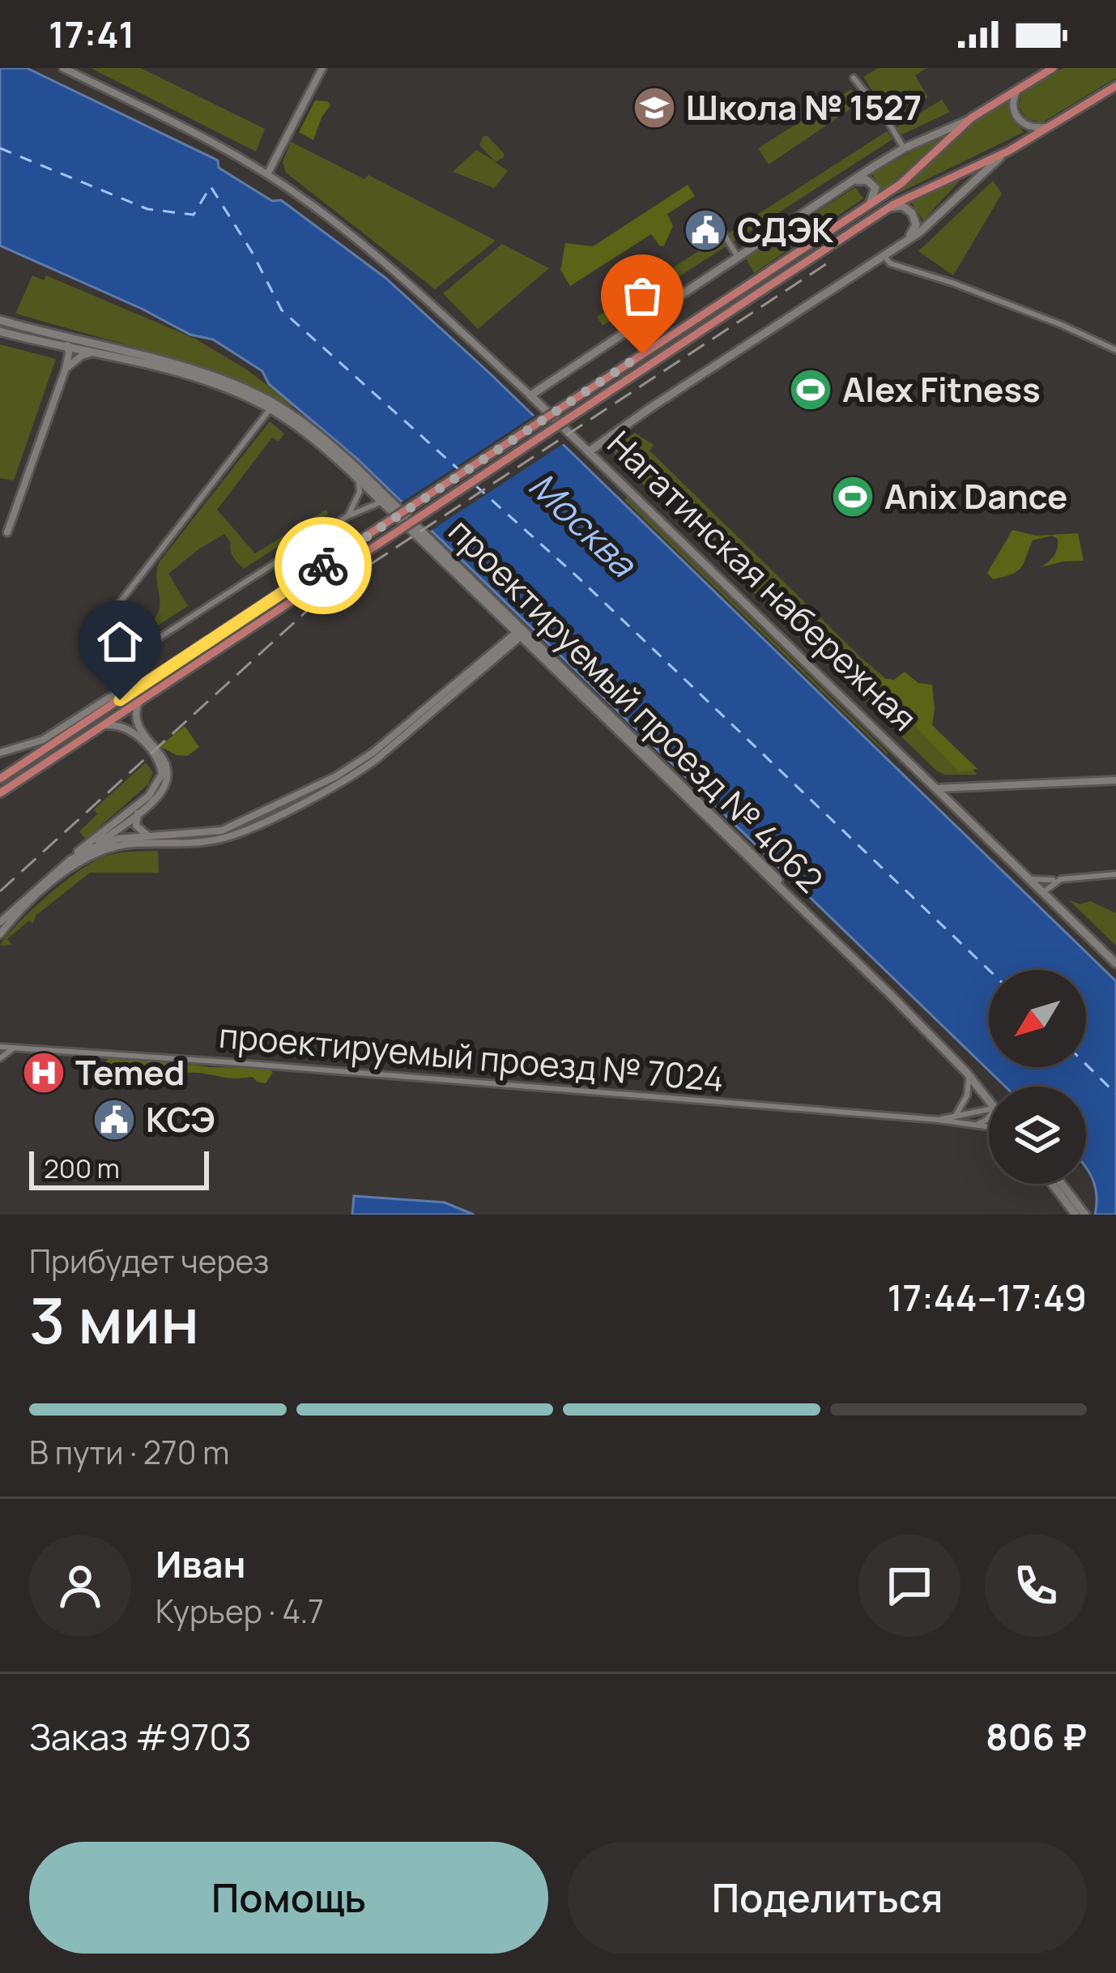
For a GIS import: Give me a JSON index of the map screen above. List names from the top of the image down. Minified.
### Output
{"streets":{"main road":["Нагатинская набережная","проектируемый проезд № 4062"],"street":["проектируемый проезд № 7024"]},"water":["Москва"],"places":{"school or university":["Школа № 1527"],"public building":["СДЭК","КСЭ"],"sports":["Alex Fitness","Anix Dance"],"hospital":["Temed"]},"scale_bar":"200 m","north":"bottom left","page":{"status":"17:41","scale":"200 m","heading":["3 мин","Прибудет через","17:44–17:49"],"panel":["Иван","Курьер · 4.7","Заказ #9703","806 ₽"],"bar":"В пути · 270 m","buttons":["Помощь","Поделиться"]}}
